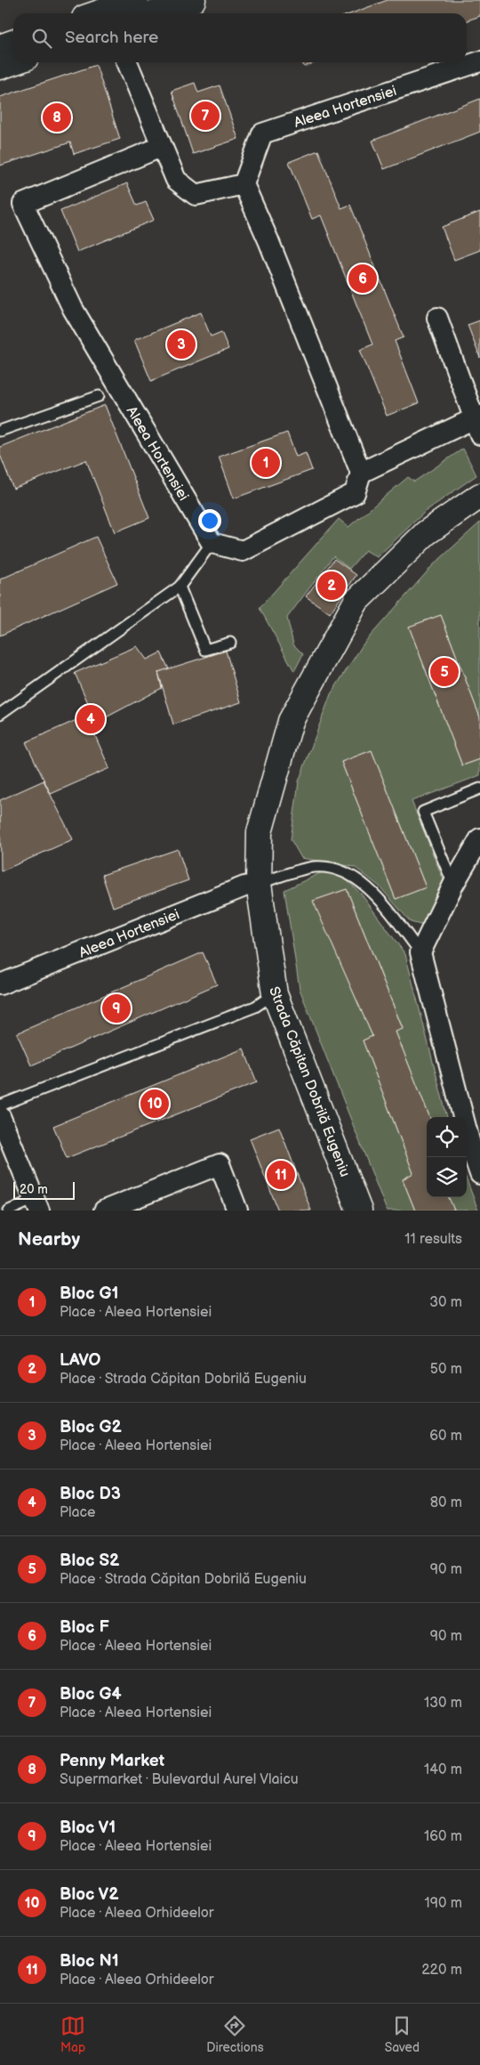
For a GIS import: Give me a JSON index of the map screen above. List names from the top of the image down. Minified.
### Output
{"streets":{"street":["Aleea Hortensiei","Strada Căpitan Dobrilă Eugeniu"]},"crossings":[["Aleea Hortensiei","Strada Căpitan Dobrilă Eugeniu"]],"scale_bar":"20 m","page":{"search":"Search here","pins":["7","8","6","3","1","2","5","4","9","10","11"],"scale":"20 m","heading":["Nearby","11 results"],"list":[{"mark":"1","name":"Bloc G1","note":"Place · Aleea Hortensiei","value":"30 m"},{"mark":"2","name":"LAVO","note":"Place · Strada Căpitan Dobrilă Eugeniu","value":"50 m"},{"mark":"3","name":"Bloc G2","note":"Place · Aleea Hortensiei","value":"60 m"},{"mark":"4","name":"Bloc D3","note":"Place","value":"80 m"},{"mark":"5","name":"Bloc S2","note":"Place · Strada Căpitan Dobrilă Eugeniu","value":"90 m"},{"mark":"6","name":"Bloc F","note":"Place · Aleea Hortensiei","value":"90 m"},{"mark":"7","name":"Bloc G4","note":"Place · Aleea Hortensiei","value":"130 m"},{"mark":"8","name":"Penny Market","note":"Supermarket · Bulevardul Aurel Vlaicu","value":"140 m"},{"mark":"9","name":"Bloc V1","note":"Place · Aleea Hortensiei","value":"160 m"},{"mark":"10","name":"Bloc V2","note":"Place · Aleea Orhideelor","value":"190 m"},{"mark":"11","name":"Bloc N1","note":"Place · Aleea Orhideelor","value":"220 m"}],"nav":["Map","Directions","Saved"]}}
